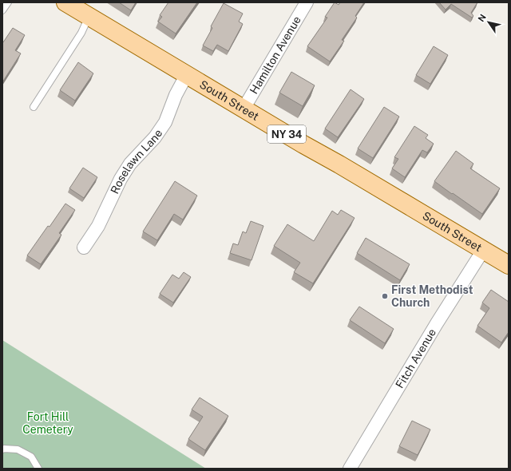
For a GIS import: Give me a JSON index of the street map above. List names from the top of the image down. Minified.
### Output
{"streets":{"main road":["South Street","NY 34"],"street":["Hamilton Avenue","Roselawn Lane","Fitch Avenue"]},"crossings":[["Hamilton Avenue","South Street"],["South Street","Roselawn Lane"],["South Street","Fitch Avenue"]],"parks":["Fort Hill Cemetery"],"places":["First Methodist Church"],"north":"top left"}
